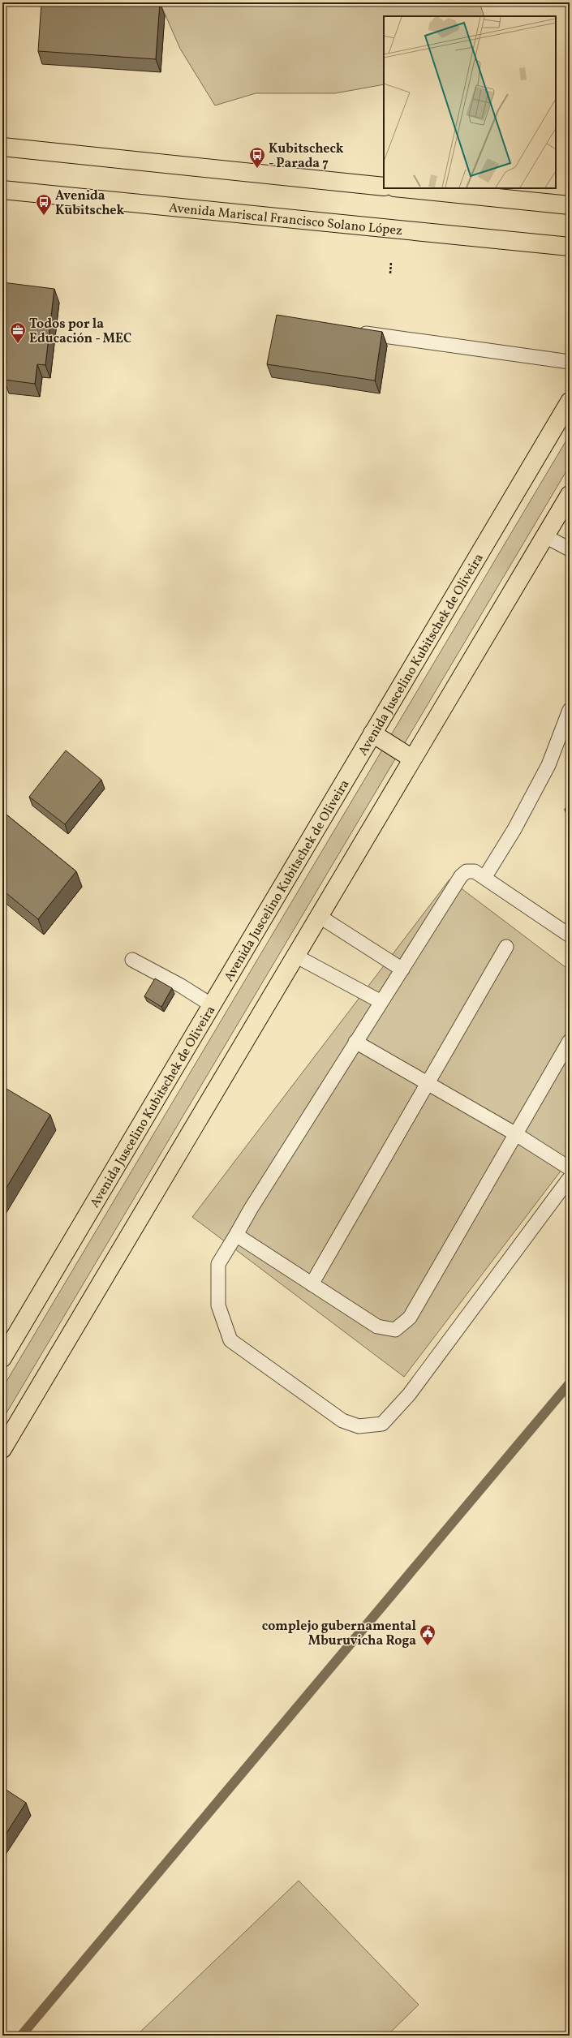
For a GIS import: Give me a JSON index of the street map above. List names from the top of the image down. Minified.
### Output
{"streets":{"main road":["Avenida Mariscal Francisco Solano López","Avenida Juscelino Kubitschek de Oliveira"]},"places":{"bus stop":["Kubitscheck - Parada 7","Avenida Kubitschek"],"office":["Todos por la Educación - MEC"],"public building":["complejo gubernamental Mburuvicha Roga"]}}
